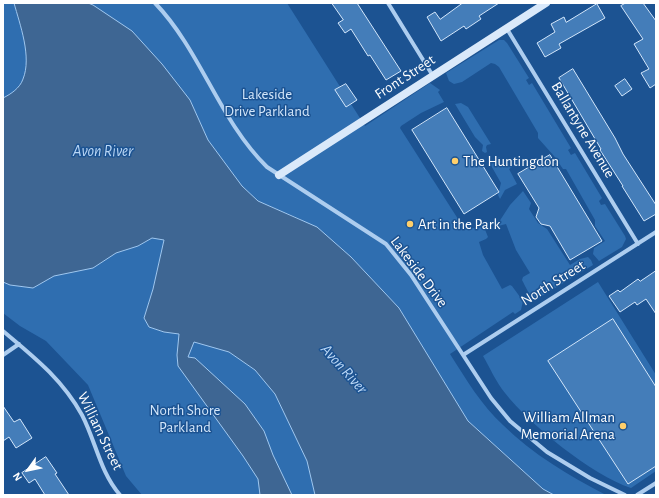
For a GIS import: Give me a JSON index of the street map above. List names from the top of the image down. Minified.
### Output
{"streets":{"street":["Front Street","Ballantyne Avenue","Lakeside Drive","North Street","William Street"]},"crossings":[["Front Street","Ballantyne Avenue"],["Front Street","Lakeside Drive"],["Ballantyne Avenue","North Street"],["Lakeside Drive","North Street"]],"water":["Avon River"],"parks":["Lakeside Drive Parkland","North Shore Parkland"],"places":["The Huntingdon","Art in the Park","William Allman Memorial Arena"],"north":"bottom left"}
